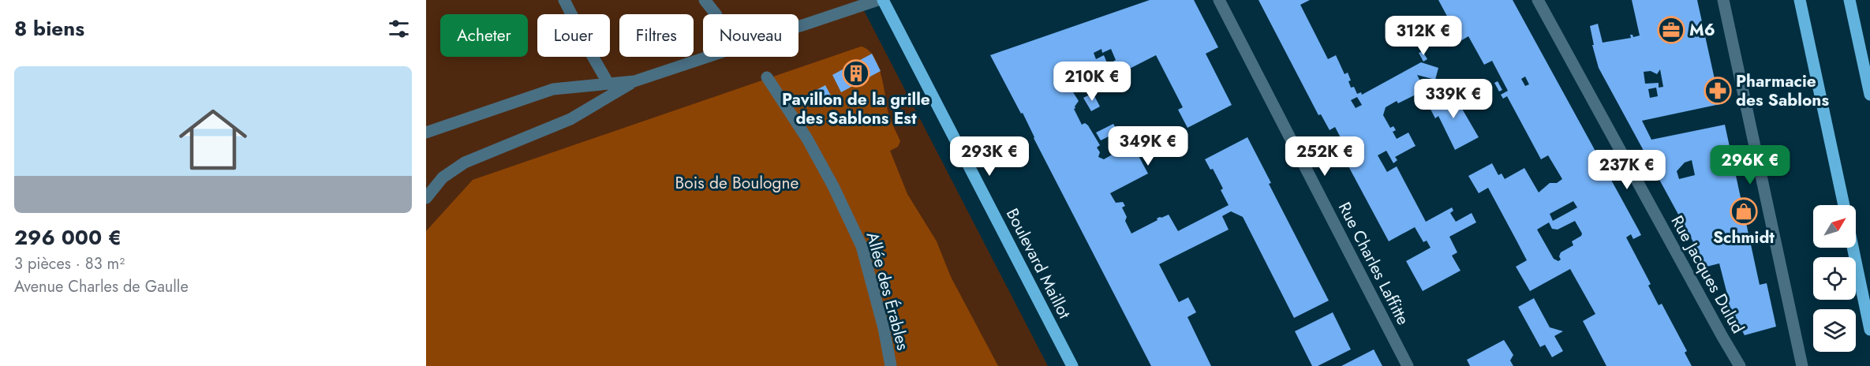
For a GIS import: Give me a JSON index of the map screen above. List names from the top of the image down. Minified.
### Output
{"streets":{"main road":["Boulevard Maillot"],"street":["Rue Charles Laffitte","Rue Jacques Dulud","Allée des Érables"]},"parks":["Bois de Boulogne"],"places":{"office":["M6"],"building":["Pavillon de la grille des Sablons Est"],"pharmacy":["Pharmacie des Sablons"],"shop":["Schmidt"]},"north":"top right","page":{"heading":"8 biens","chip":["Acheter","Louer","Filtres","Nouveau"],"price":["312K €","210K €","339K €","349K €","293K €","252K €","296K €","237K €"],"list":[{"name":"296 000 €","note":"3 pièces · 83 m² · Avenue Charles de Gaulle"}]}}
